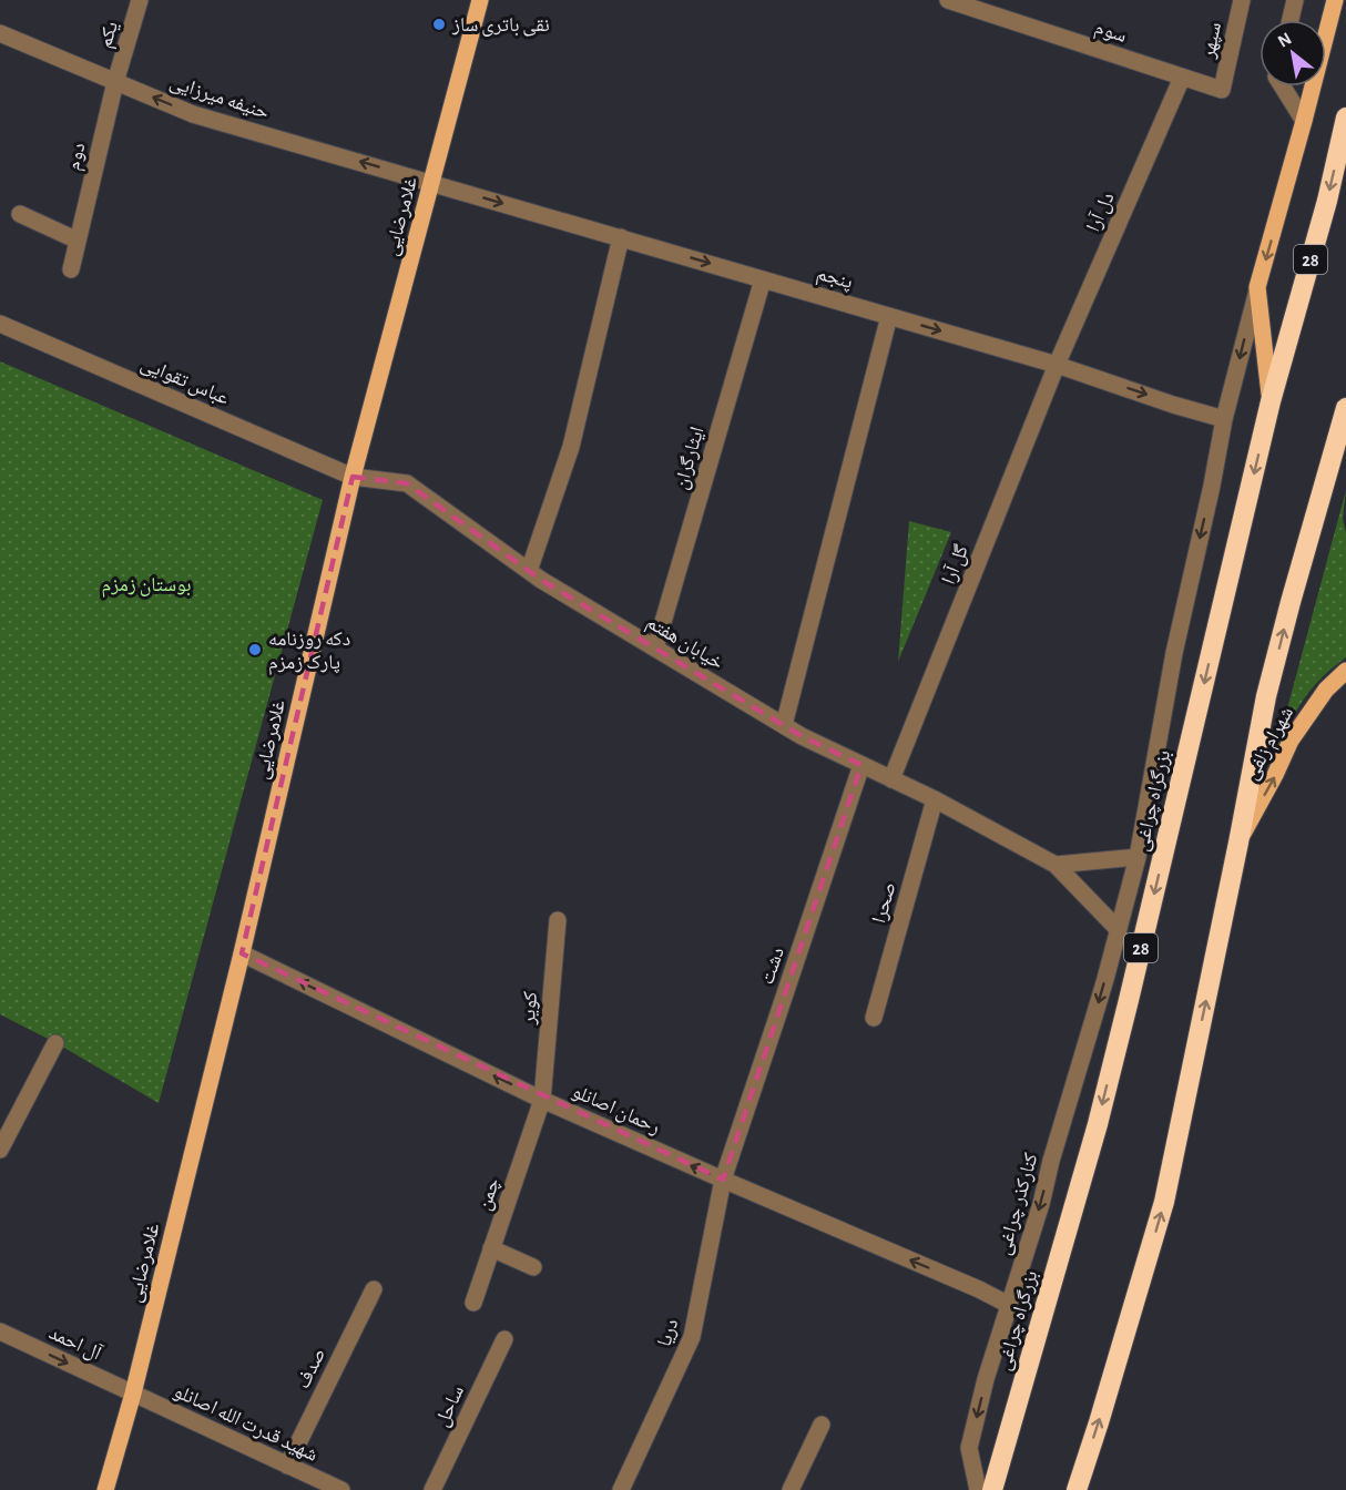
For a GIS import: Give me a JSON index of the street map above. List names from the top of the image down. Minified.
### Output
{"streets":{"highway":["28","بزرگراه چراغی"],"main road":["غلامرضایی","شهرام زلفی"],"street":["سوم","یکم","سپهر","حنیفه میرزایی","دوم","دل آرا","پنجم","عباس تقوایی","ایثارگران","گل آرا","خیابان هفتم","صحرا","دشت","کویر","رحمان اصانلو","چمن","کنارکذر چراغی","دریا","آل احمد","صدف","ساحل","شهید قدرت الله اصانلو"]},"crossings":[["سوم","سپهر"],["سوم","دل آرا"],["یکم","حنیفه میرزایی"],["یکم","دوم"],["حنیفه میرزایی","دوم"],["حنیفه میرزایی","غلامرضایی"],["حنیفه میرزایی","پنجم"],["دل آرا","پنجم"],["دل آرا","گل آرا"],["غلامرضایی","پنجم"],["غلامرضایی","عباس تقوایی"],["غلامرضایی","خیابان هفتم"],["غلامرضایی","رحمان اصانلو"],["غلامرضایی","آل احمد"],["غلامرضایی","شهید قدرت الله اصانلو"],["پنجم","ایثارگران"],["پنجم","گل آرا"],["پنجم","کنارکذر چراغی"],["عباس تقوایی","خیابان هفتم"],["ایثارگران","خیابان هفتم"],["گل آرا","خیابان هفتم"],["خیابان هفتم","صحرا"],["خیابان هفتم","دشت"],["خیابان هفتم","کنارکذر چراغی"],["دشت","رحمان اصانلو"],["دشت","دریا"],["کویر","رحمان اصانلو"],["کویر","چمن"],["رحمان اصانلو","چمن"],["رحمان اصانلو","کنارکذر چراغی"],["رحمان اصانلو","دریا"],["آل احمد","شهید قدرت الله اصانلو"],["صدف","شهید قدرت الله اصانلو"]],"one_way":["حنیفه میرزایی","پنجم","شهرام زلفی","رحمان اصانلو","کنارکذر چراغی","آل احمد"],"parks":["بوستان زمزم"],"places":["نقی باتری ساز","دکه روزنامه پارک زمزم"],"north":"top left"}
